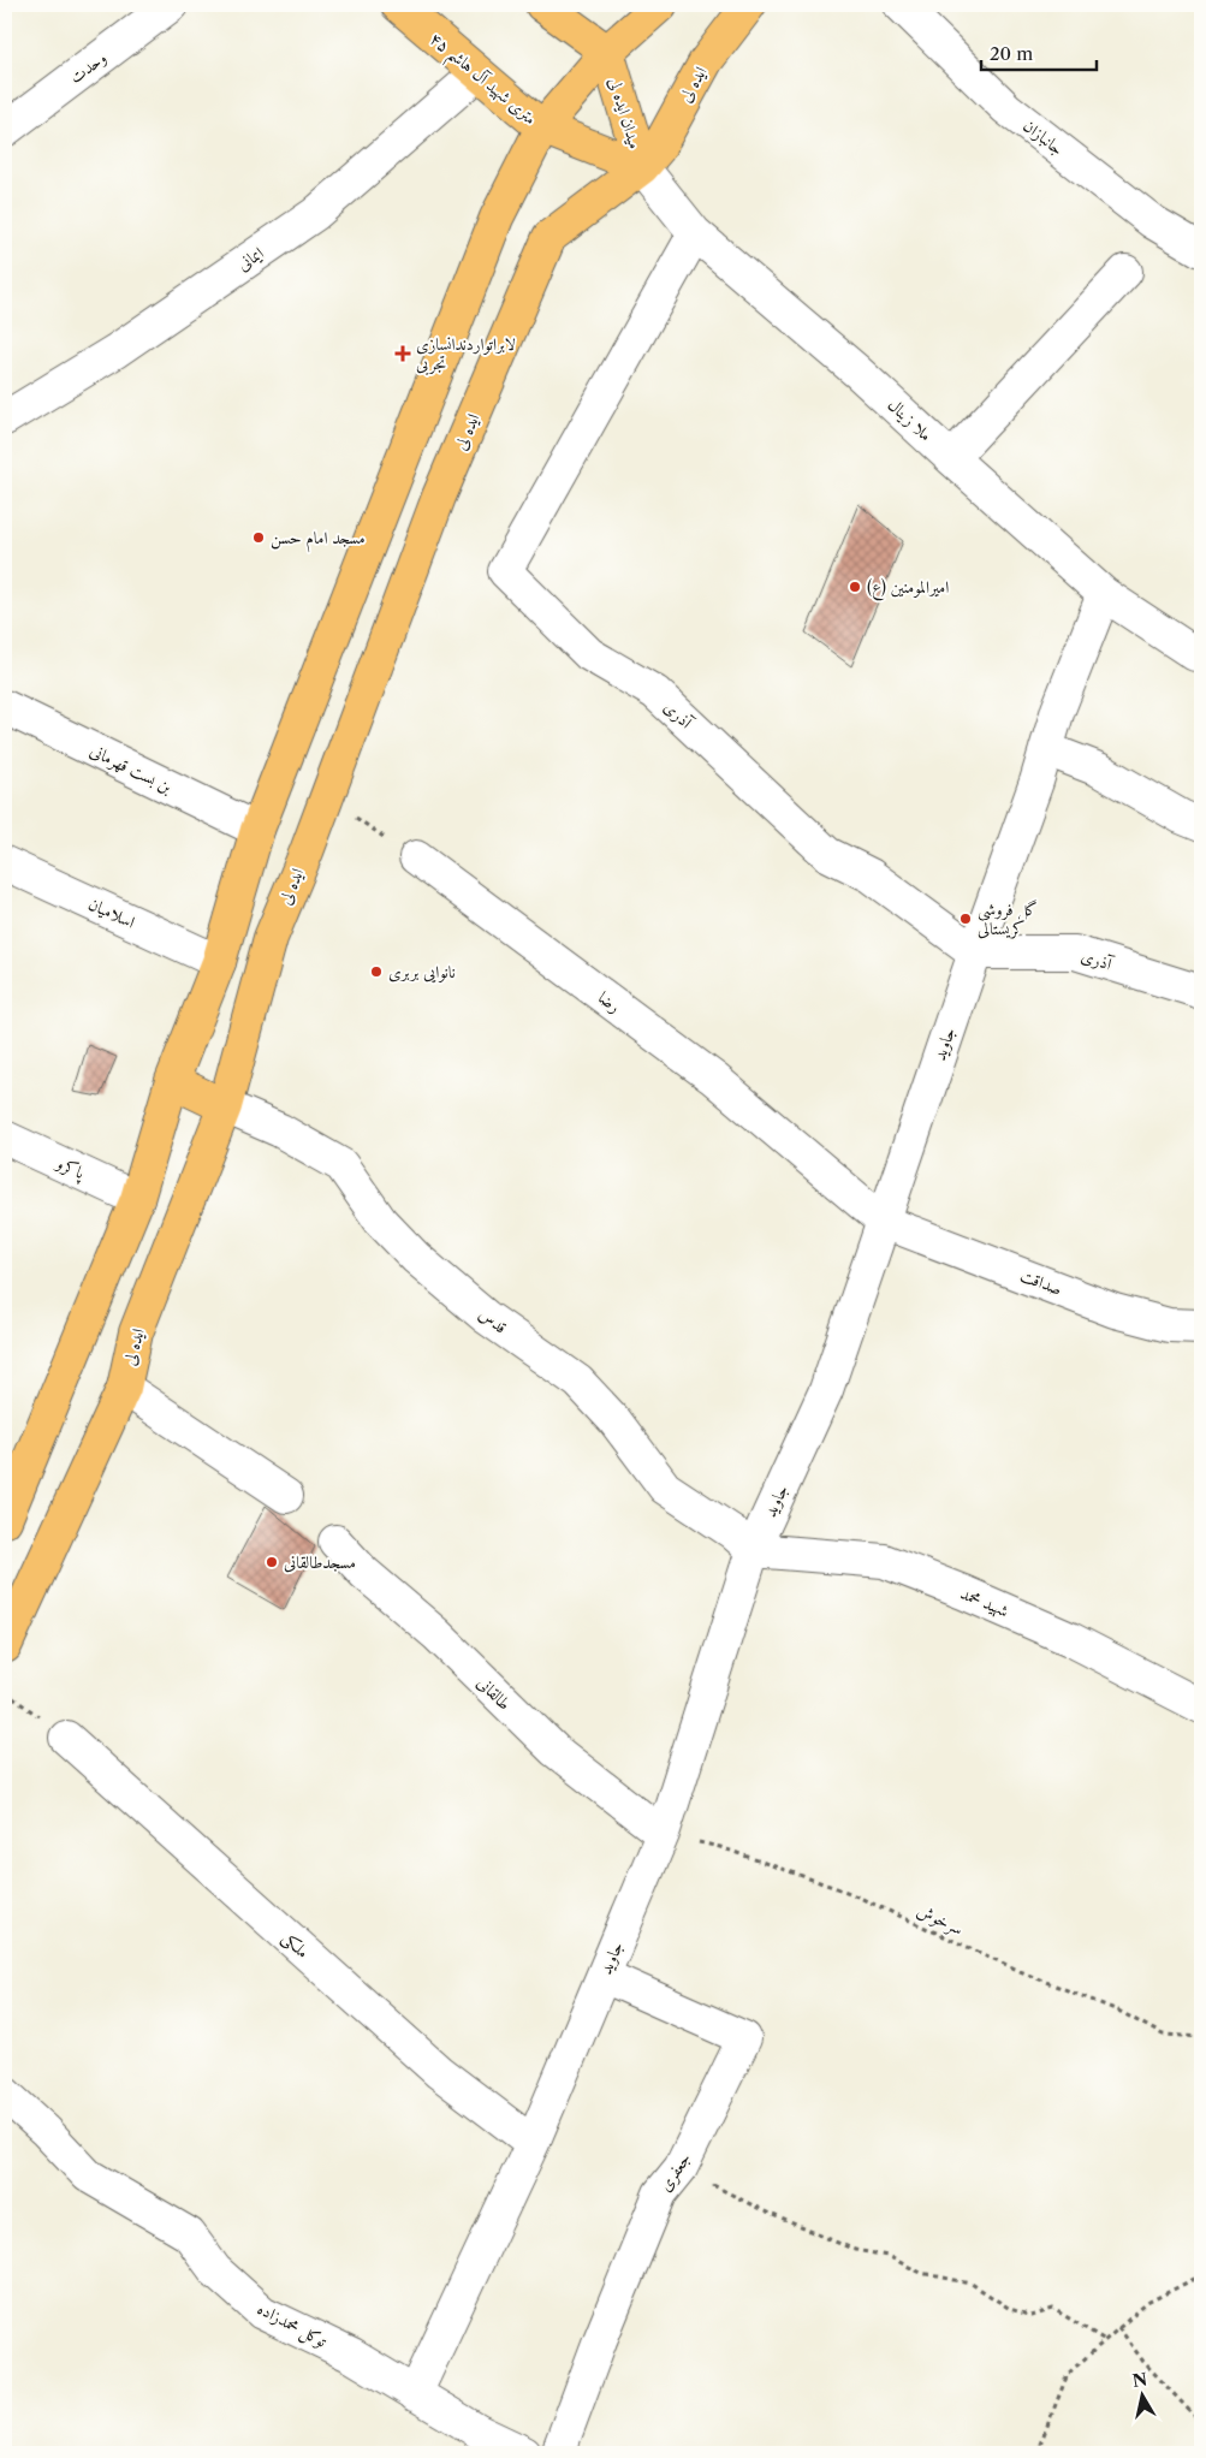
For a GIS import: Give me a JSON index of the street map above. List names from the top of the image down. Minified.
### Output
{"streets":{"main road":["۴۵ متری شهید آل هاشم","ایده لی","میدان ایده لی","ایده لى"],"street":["وحدت","جانبازان","ایمانی","ملا زینال","آذری","بن بست قهرمانی","اسلامیان","رضا","جاوید","پاکرو","صداقت","قدس","شهید محمد","طالقانی","ملکی","جعفری","توکل محمدزاده"],"path":["سرخوش"]},"crossings":[["۴۵ متری شهید آل هاشم","میدان ایده لی"],["۴۵ متری شهید آل هاشم","ایمانی"],["ایده لی","میدان ایده لی"],["ایده لی","ملا زینال"],["ایده لی","ایده لى"],["میدان ایده لی","ملا زینال"],["میدان ایده لی","ایده لى"],["ملا زینال","ایده لى"],["ملا زینال","آذری"],["ملا زینال","جاوید"],["ایده لى","قدس"],["آذری","جاوید"],["رضا","جاوید"],["رضا","صداقت"],["جاوید","صداقت"],["جاوید","قدس"],["جاوید","شهید محمد"],["جاوید","طالقانی"],["جاوید","سرخوش"],["جاوید","ملکی"],["جاوید","جعفری"],["جاوید","توکل محمدزاده"],["قدس","شهید محمد"],["طالقانی","سرخوش"]],"places":{"health":["لابراتواردندانسازی تجربی"],"other":["مسجد امام حسن","امیرالمومنین (ع)","گل فروشی کریستالی","نانوایی بربری","مسجدطالقانی"]},"scale_bar":"20 m","north":"top"}
